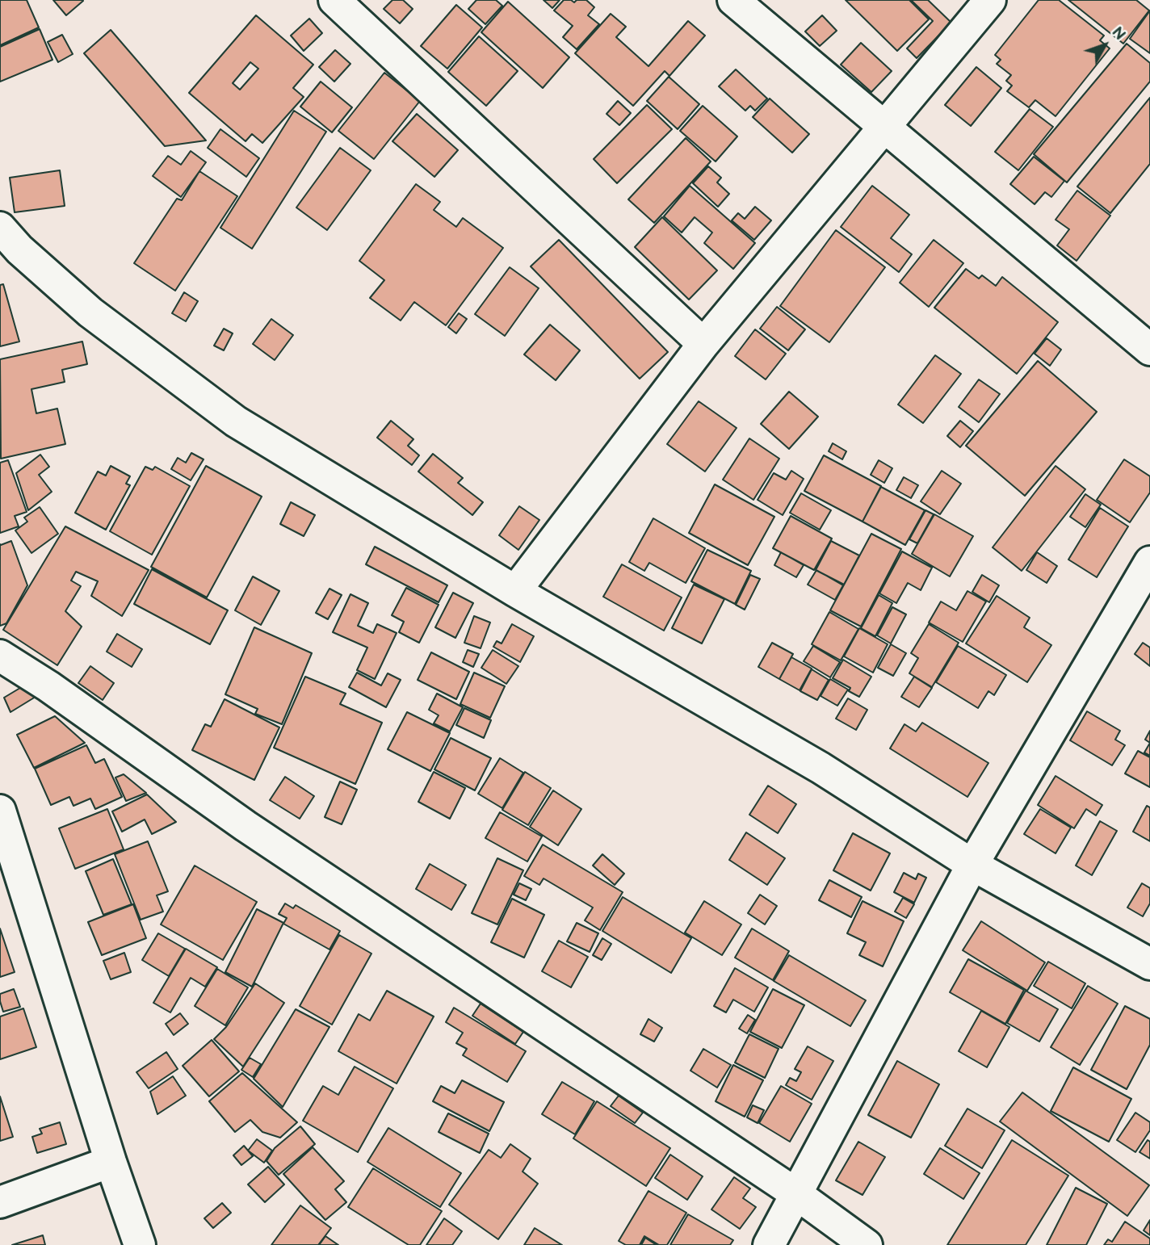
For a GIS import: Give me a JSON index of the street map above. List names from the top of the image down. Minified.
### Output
{"north":"top right"}
